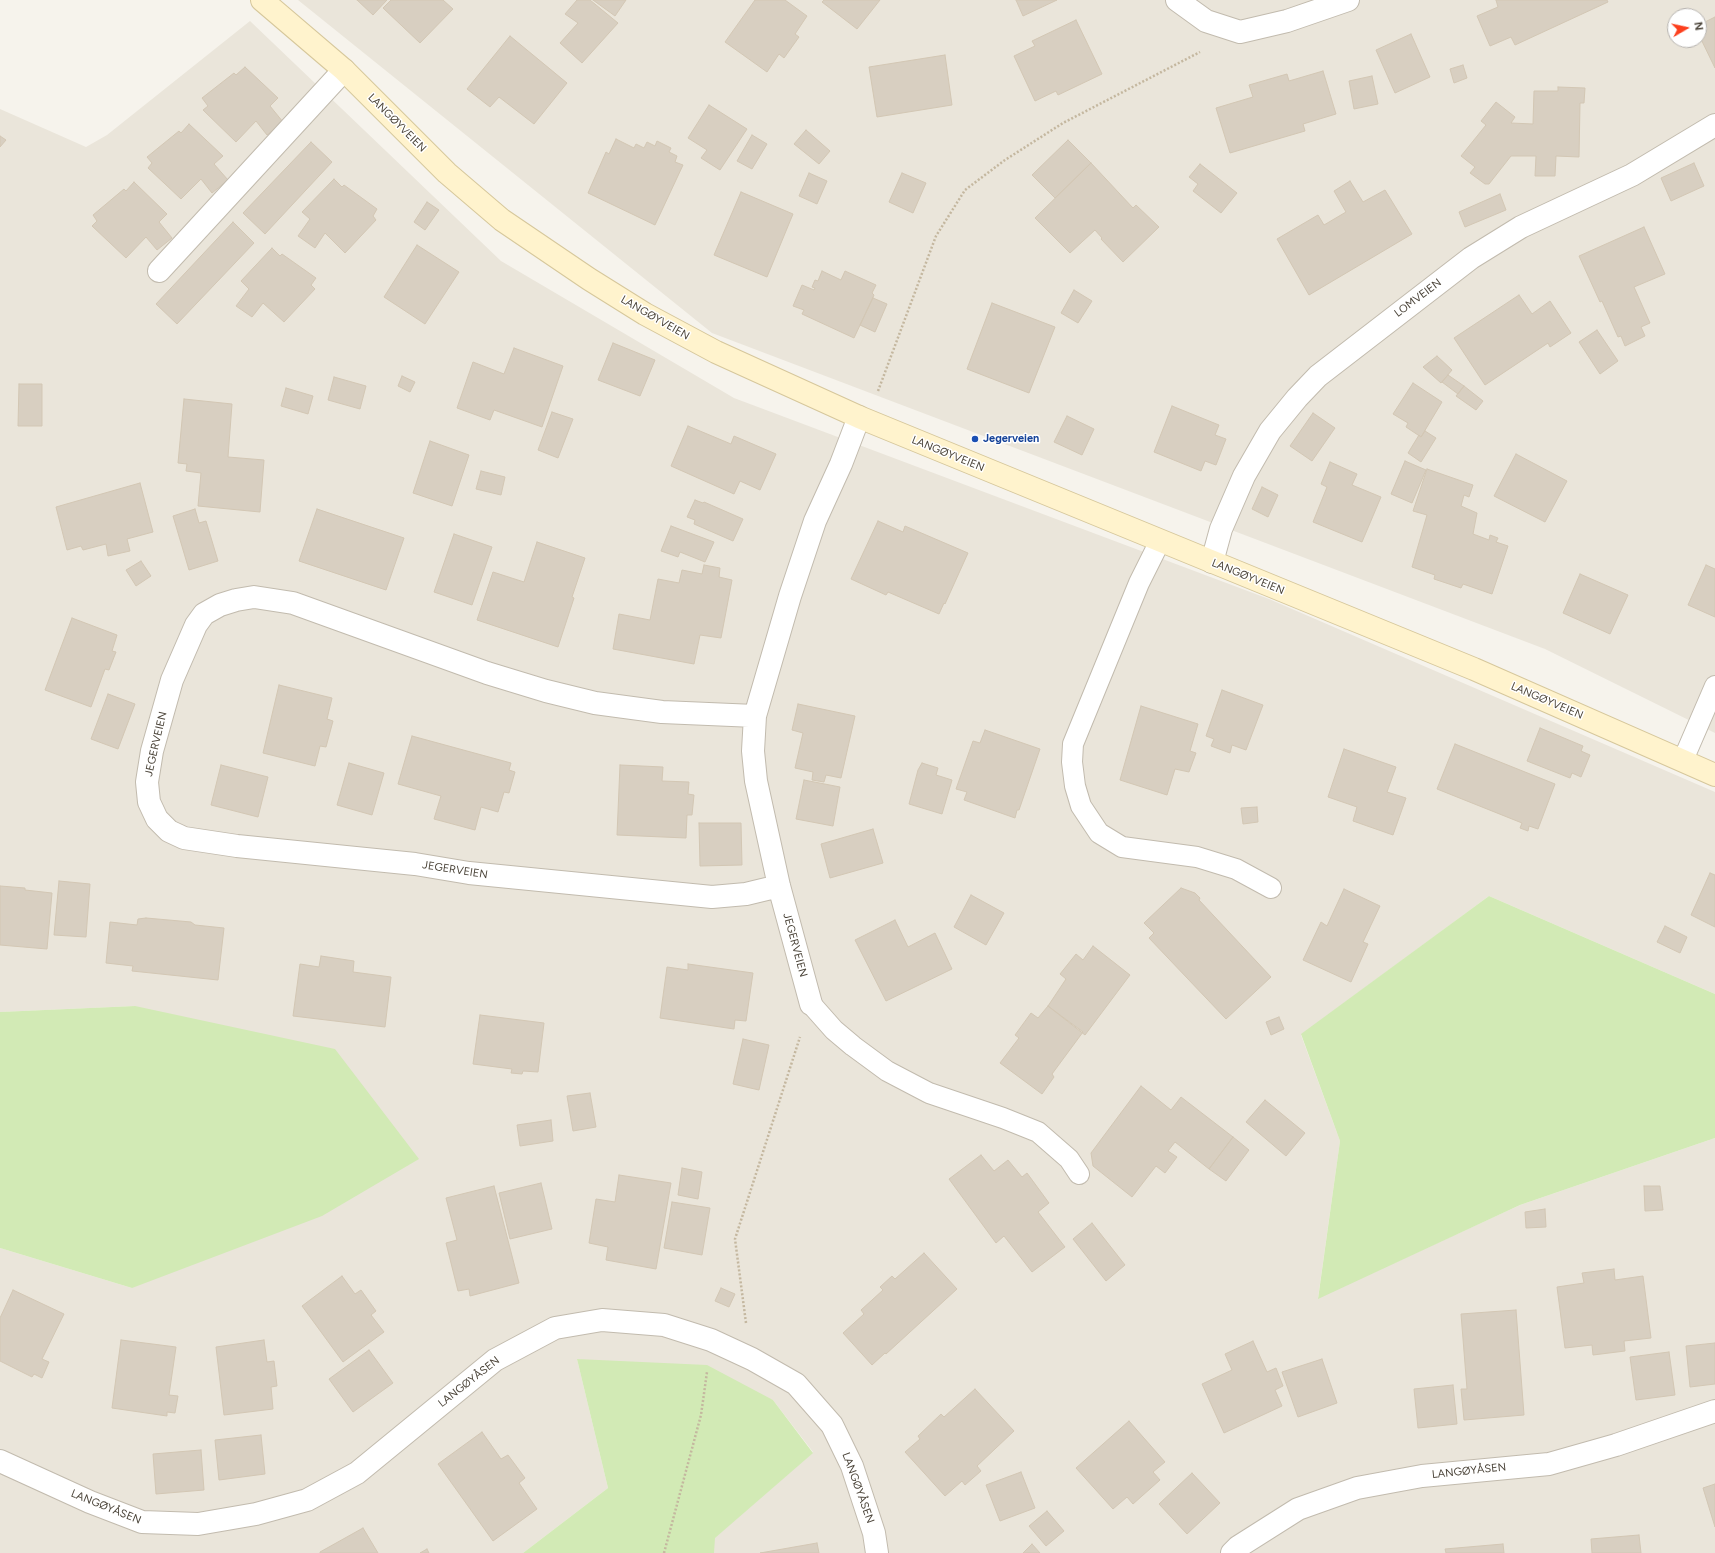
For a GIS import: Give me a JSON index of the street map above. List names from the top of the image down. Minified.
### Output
{"streets":{"main road":["LANGØYVEIEN"],"street":["LOMVEIEN","JEGERVEIEN","LANGØYÅSEN"]},"crossings":[["LANGØYVEIEN","LOMVEIEN"],["LANGØYVEIEN","JEGERVEIEN"]],"places":["Jegerveien"],"north":"right"}
